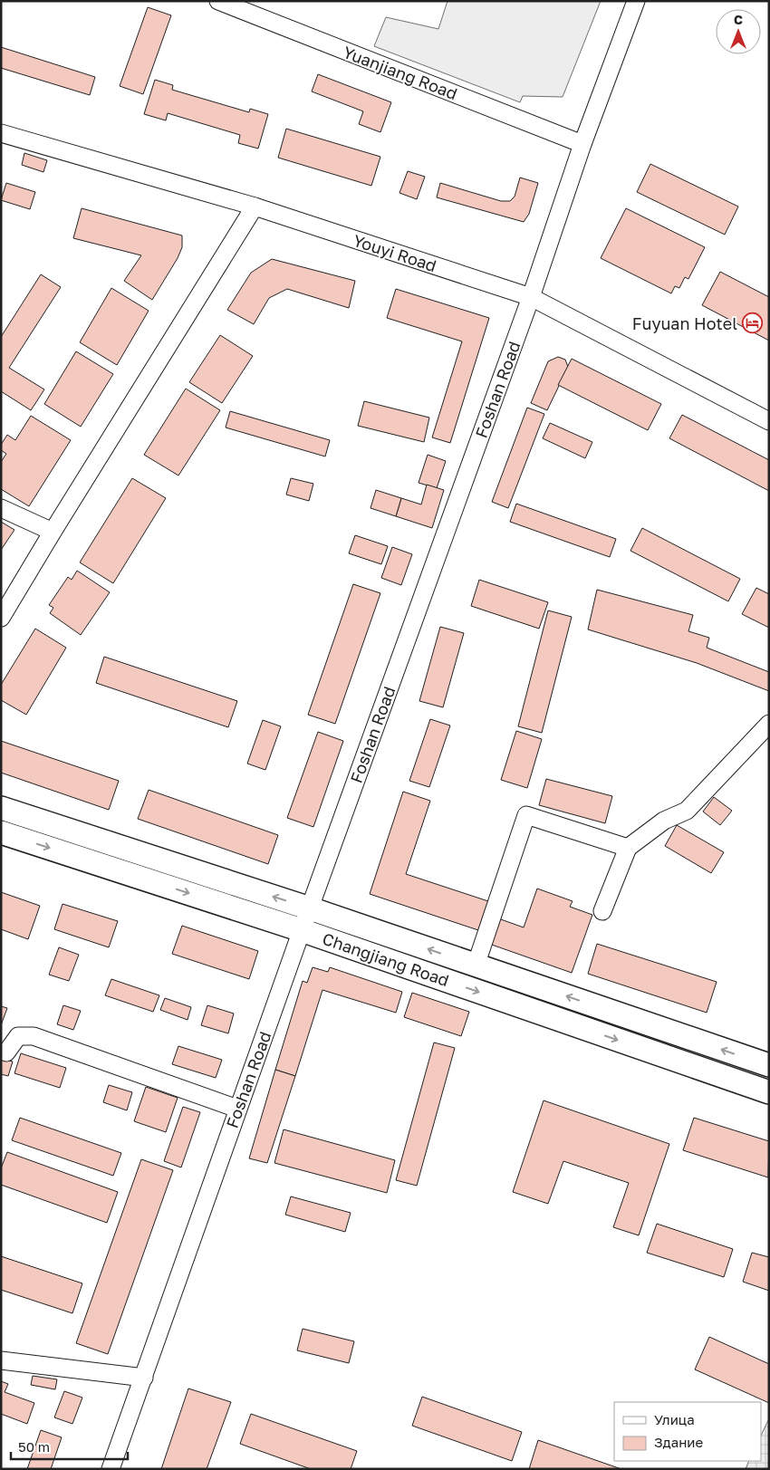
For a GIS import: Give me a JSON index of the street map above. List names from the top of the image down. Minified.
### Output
{"streets":{"main road":["Changjiang Road"],"street":["Yuanjiang Road","Youyi Road","Foshan Road"]},"crossings":[["Yuanjiang Road","Foshan Road"],["Youyi Road","Foshan Road"],["Foshan Road","Changjiang Road"]],"places":{"hotel":["Fuyuan Hotel"]},"legend":["Улица","Здание"],"scale_bar":"50 m","north":"top"}
